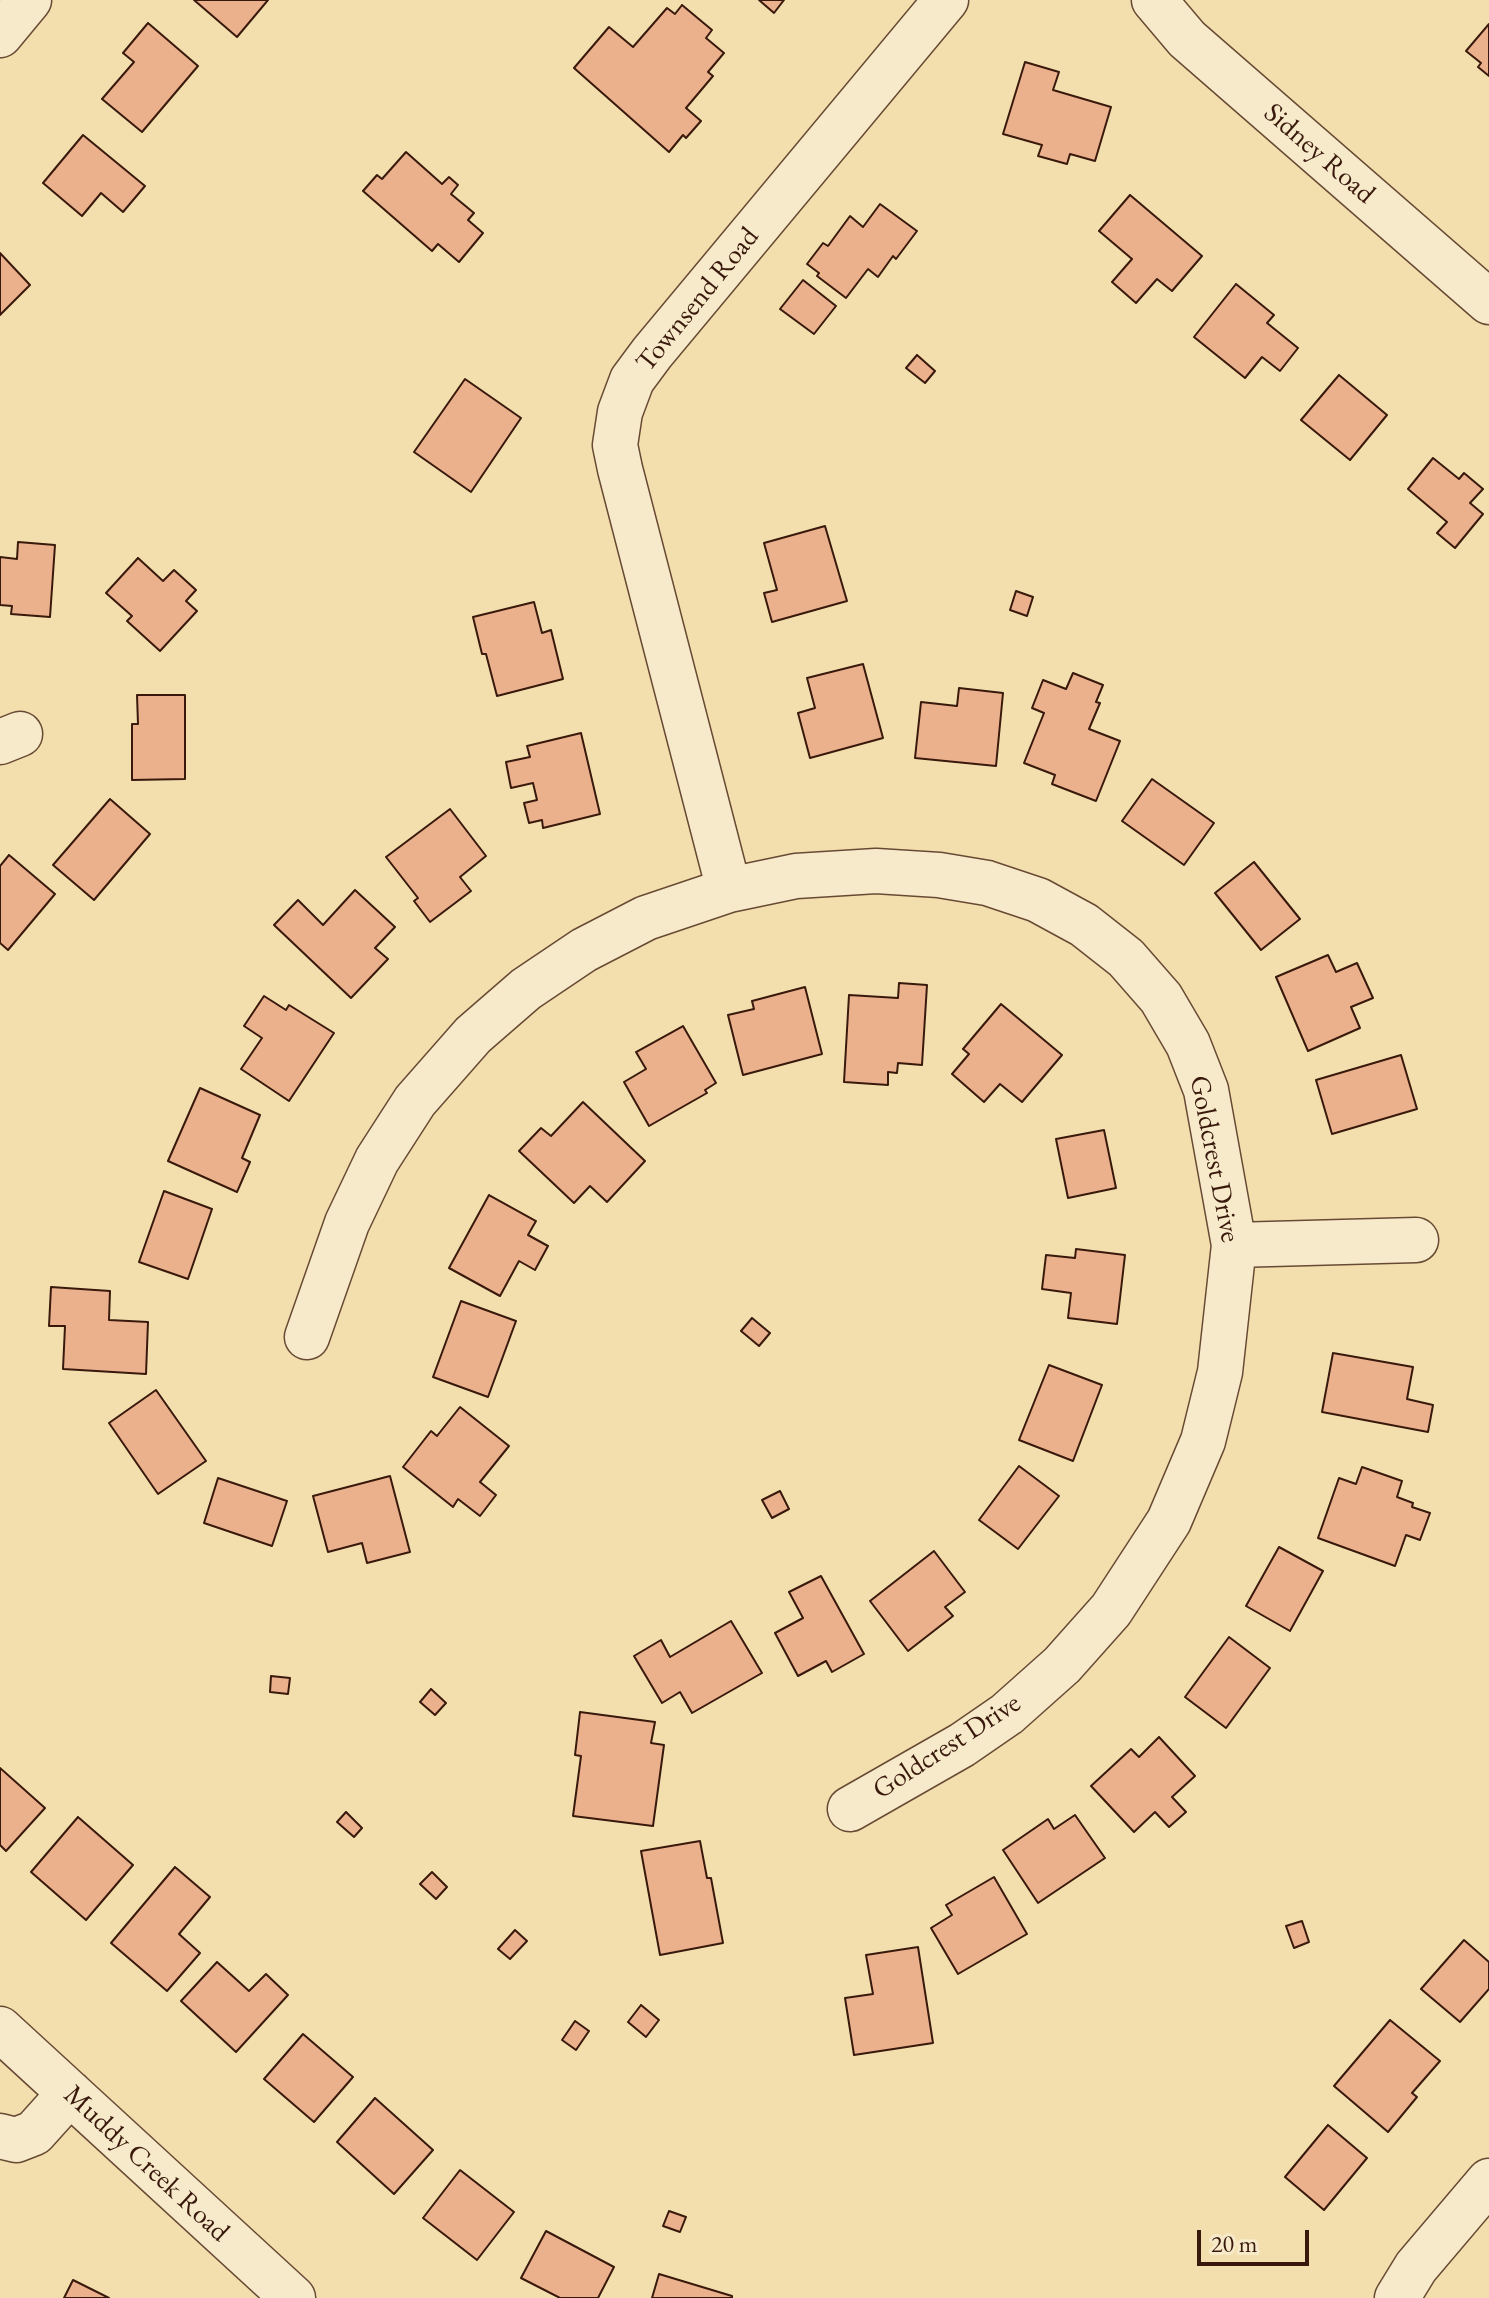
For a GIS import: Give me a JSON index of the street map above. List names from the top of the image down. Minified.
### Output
{"streets":{"street":["Sidney Road","Townsend Road","Goldcrest Drive","Muddy Creek Road"]},"crossings":[["Townsend Road","Goldcrest Drive"]],"scale_bar":"20 m"}
